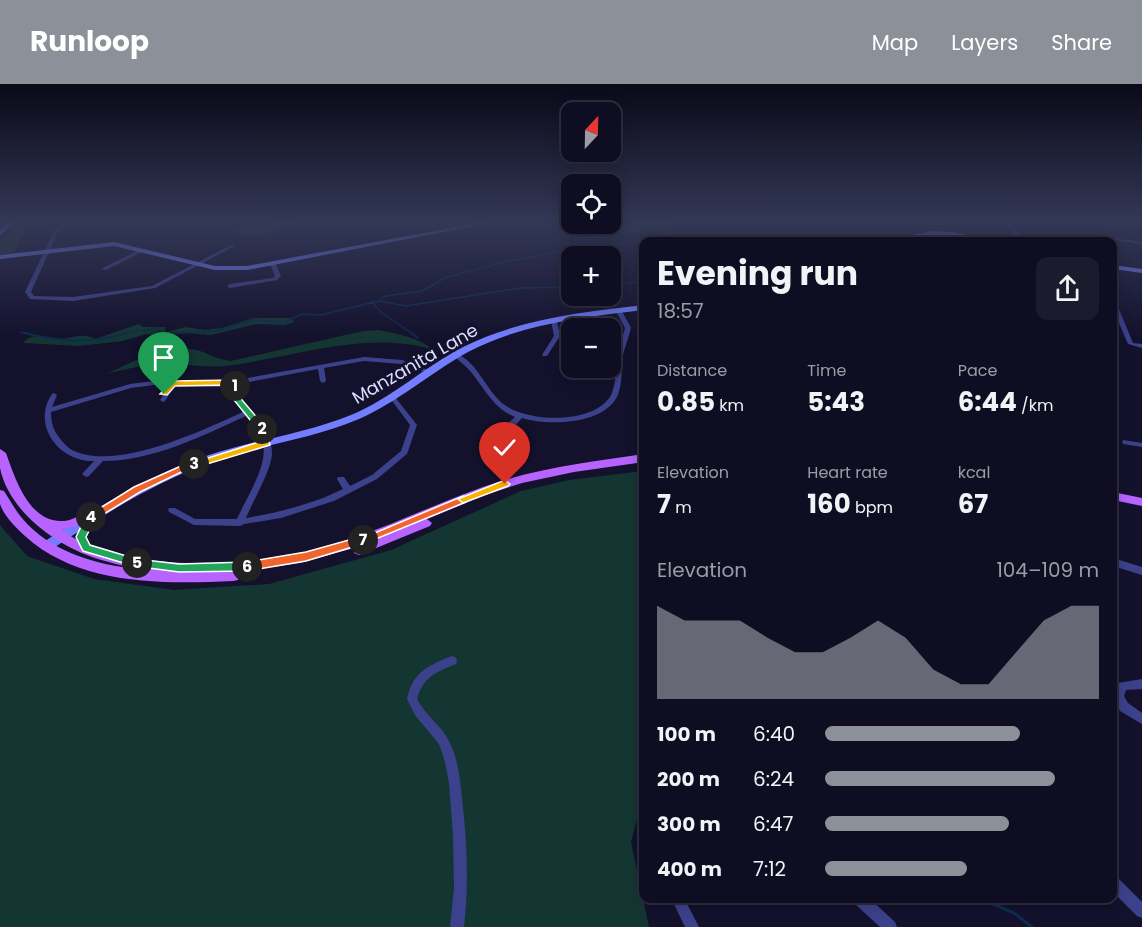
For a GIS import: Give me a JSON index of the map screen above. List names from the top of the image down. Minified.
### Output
{"streets":{"street":["Manzanita Lane"]},"north":"top","page":{"header":"Runloop","nav":["Map","Layers","Share"],"map_buttons":["+","−"],"heading":["Evening run","18:57"],"stats":[["Distance","0.85 km"],["Time","5:43"],["Pace","6:44 /km"],["Elevation","7 m"],["Heart rate","160 bpm"],["kcal","67"]],"pins":["1","2","3","4","7","5","6"],"chart":["Elevation","104–109 m"],"list":[{"name":"100 m","note":"6:40"},{"name":"200 m","note":"6:24"},{"name":"300 m","note":"6:47"},{"name":"400 m","note":"7:12"}]}}
